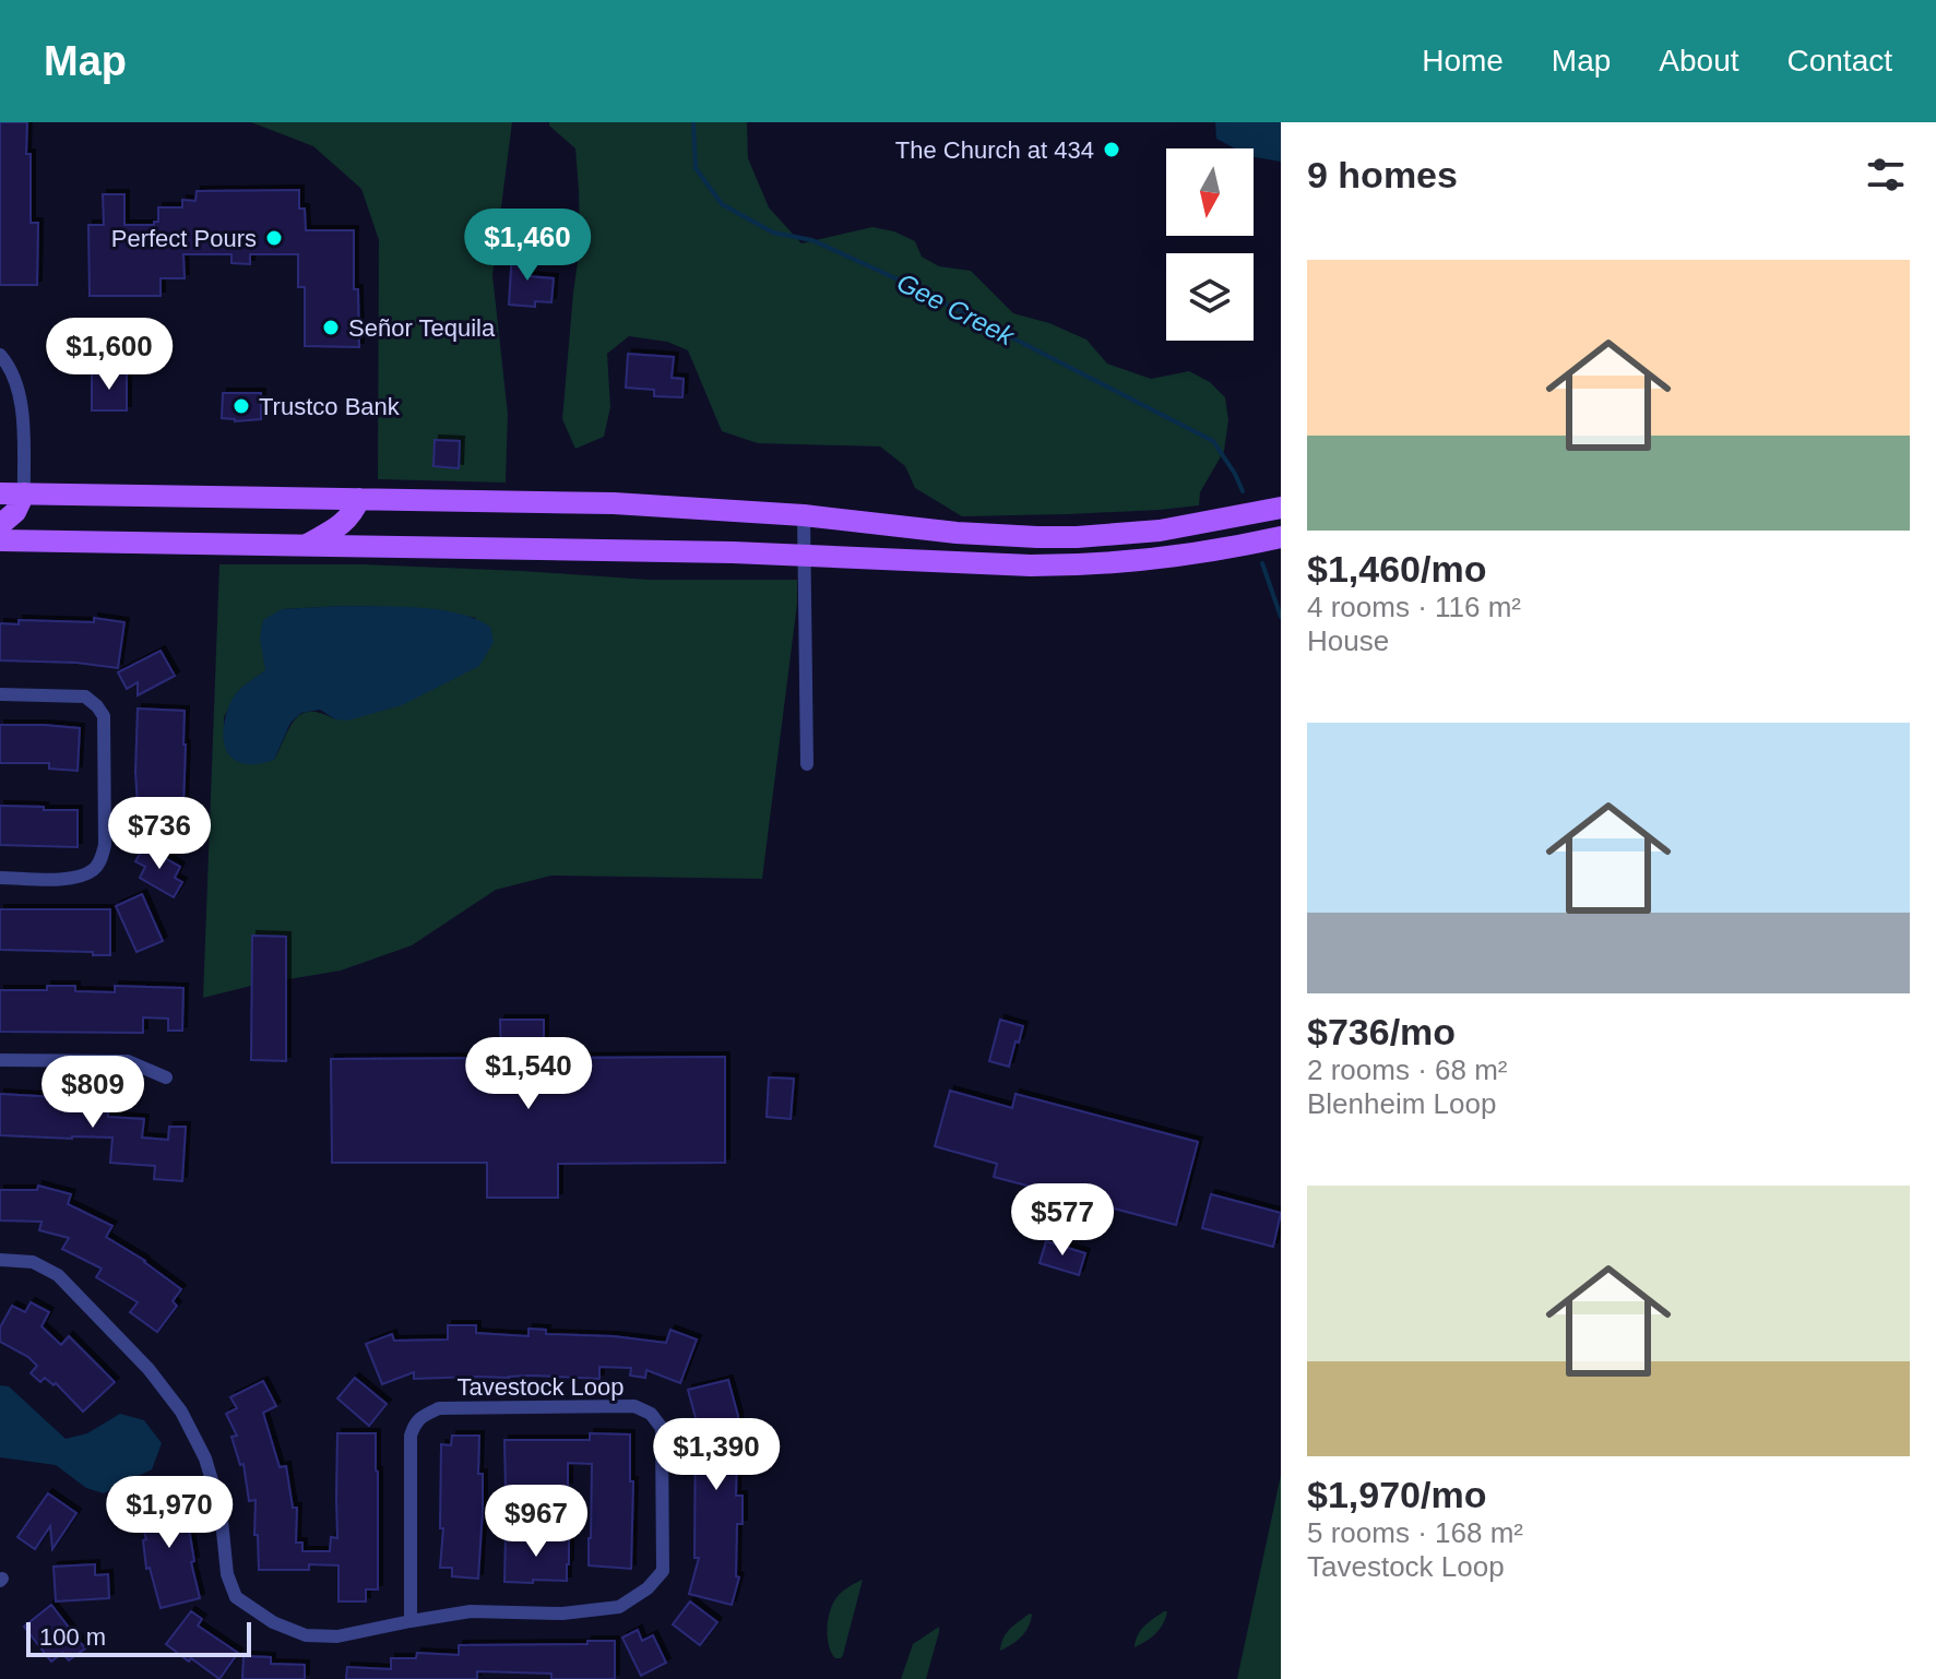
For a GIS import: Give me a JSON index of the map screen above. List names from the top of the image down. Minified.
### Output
{"streets":{"street":["Tavestock Loop"]},"water":["Gee Creek"],"places":["The Church at 434","Perfect Pours","Señor Tequila","Trustco Bank"],"scale_bar":"100 m","north":"bottom","page":{"header":"Map","nav":["Home","Map","About","Contact"],"heading":"9 homes","price":["$1,460","$1,600","$736","$1,540","$809","$577","$1,390","$1,970","$967"],"list":[{"name":"$1,460/mo","note":"4 rooms · 116 m² · House"},{"name":"$736/mo","note":"2 rooms · 68 m² · Blenheim Loop"},{"name":"$1,970/mo","note":"5 rooms · 168 m² · Tavestock Loop"}],"scale":"100 m"}}
